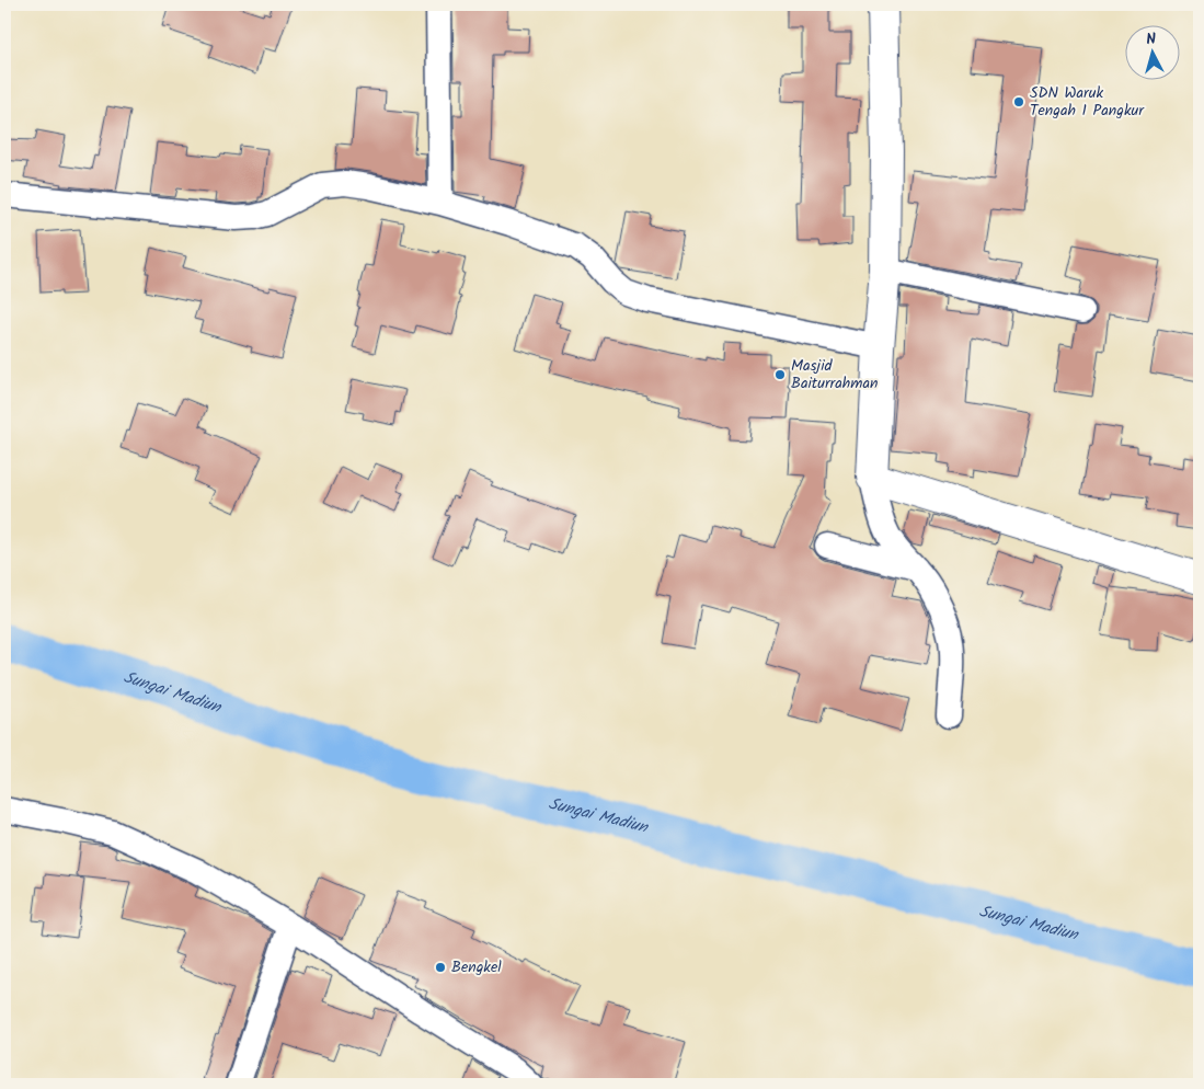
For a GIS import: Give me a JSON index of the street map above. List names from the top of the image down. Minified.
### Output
{"water":["Sungai Madiun"],"places":["SDN Waruk Tengah 1 Pangkur","Masjid Baiturrahman","Bengkel"],"north":"top"}
